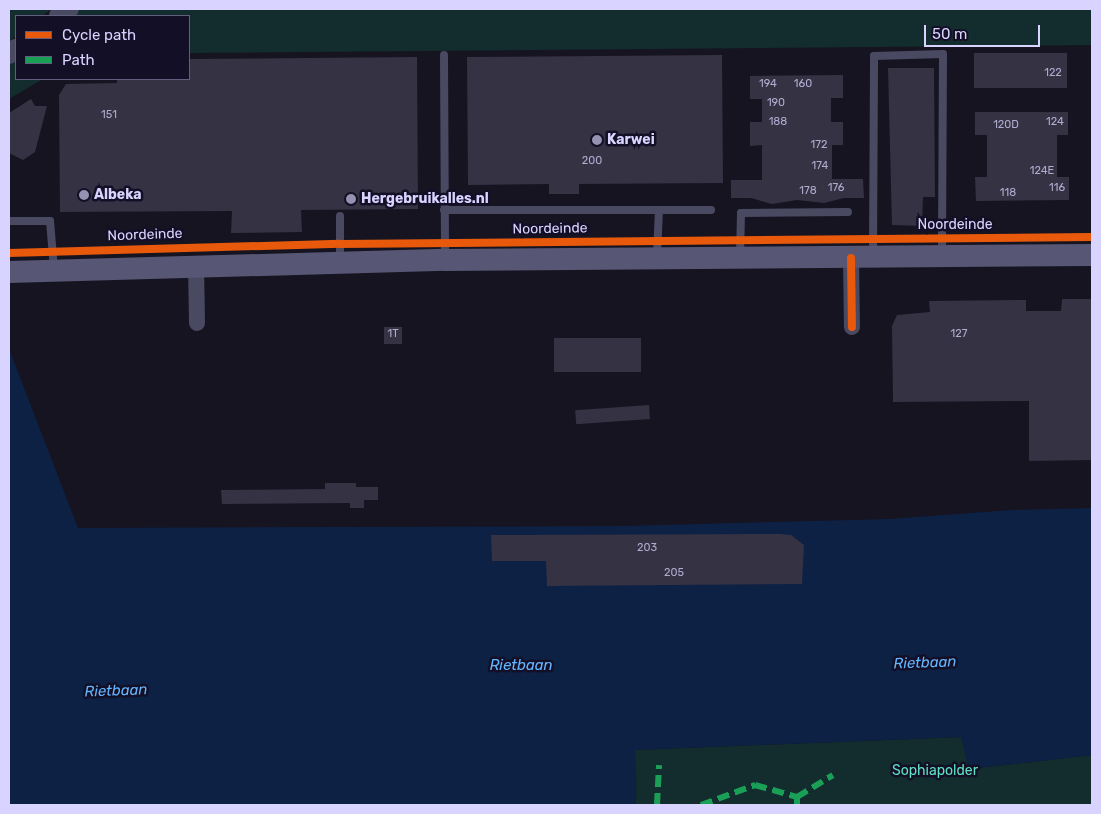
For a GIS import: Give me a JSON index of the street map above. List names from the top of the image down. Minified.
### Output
{"streets":{"cycle path":["Noordeinde"]},"water":["Rietbaan"],"parks":["Sophiapolder"],"places":["Karwei","Albeka","Hergebruikalles.nl"],"house_numbers":["122","194","160","190","151","188","124","120D","172","200","174","124E","176","116","178","118","1T","127","203","205"],"legend":["Cycle path","Path"],"scale_bar":"50 m"}
